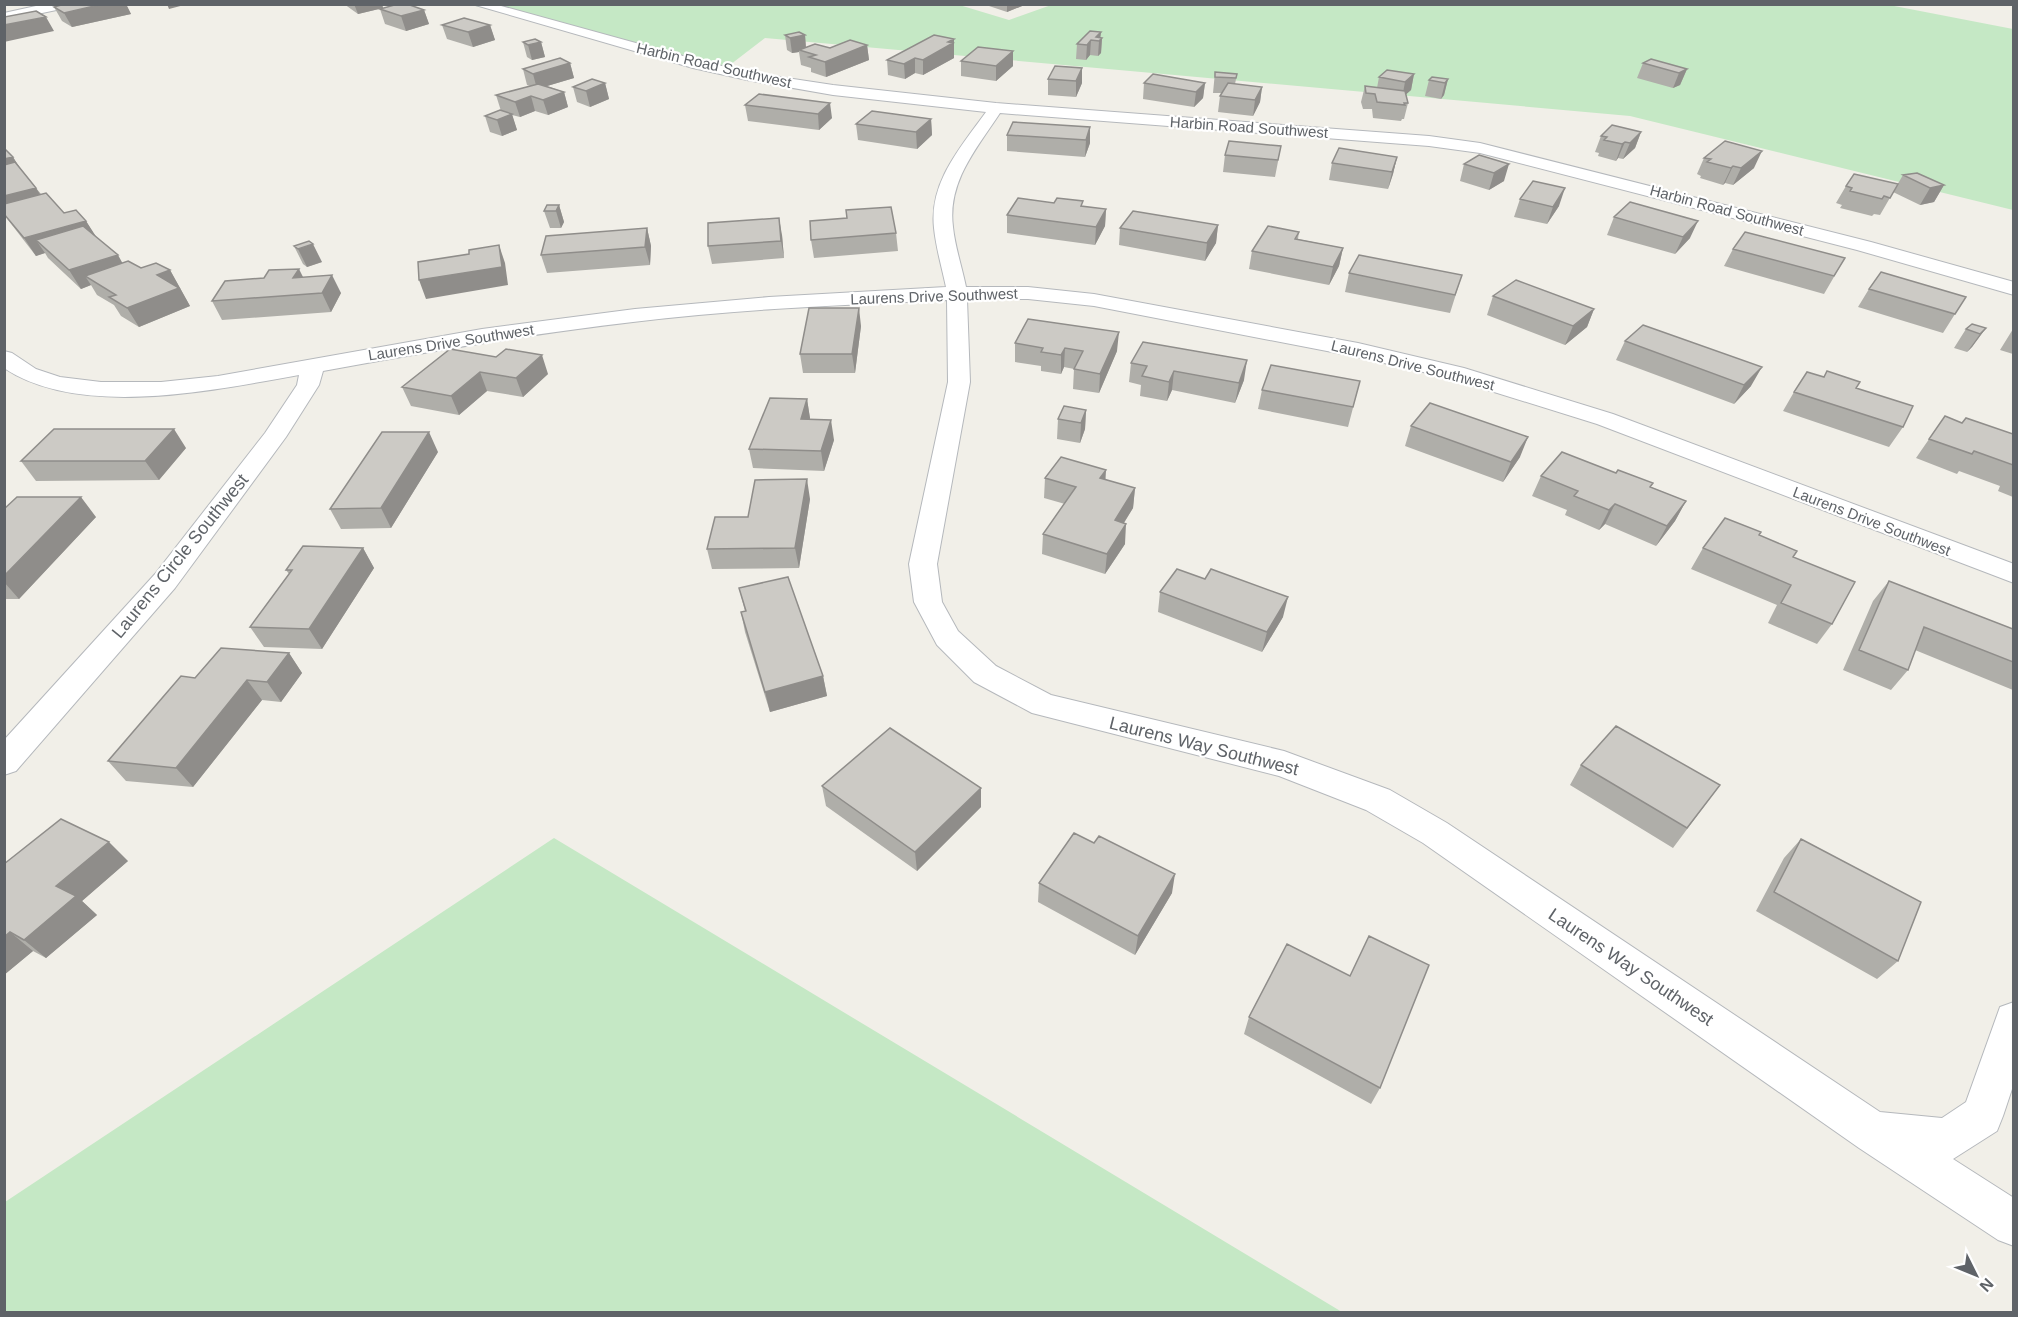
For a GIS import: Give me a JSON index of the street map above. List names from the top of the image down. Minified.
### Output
{"streets":{"street":["Harbin Road Southwest","Laurens Drive Southwest","Laurens Circle Southwest","Laurens Way Southwest"]},"crossings":[["Harbin Road Southwest","Laurens Way Southwest"],["Laurens Drive Southwest","Laurens Circle Southwest"],["Laurens Drive Southwest","Laurens Way Southwest"]],"north":"bottom right"}
